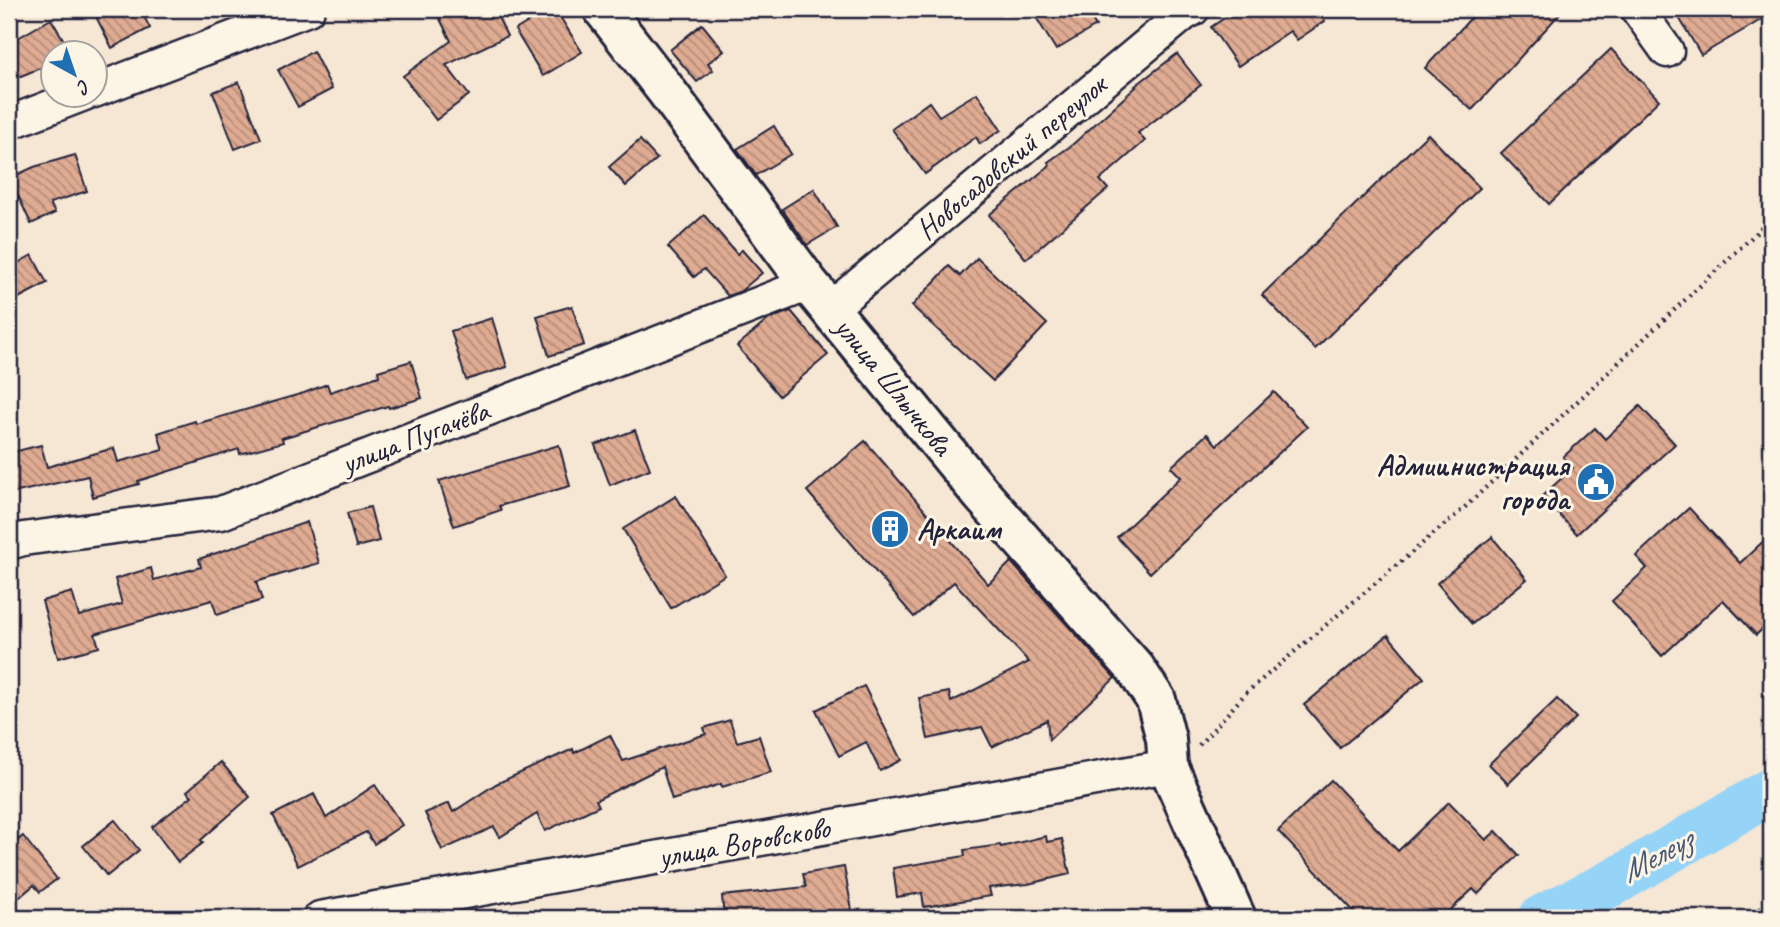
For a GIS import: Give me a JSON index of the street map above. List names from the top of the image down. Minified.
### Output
{"streets":{"street":["Новосадовский переулок","улица Шлычкова","улица Пугачёва","улица Воровсково"]},"crossings":[["Новосадовский переулок","улица Шлычкова"],["Новосадовский переулок","улица Пугачёва"],["улица Шлычкова","улица Пугачёва"],["улица Шлычкова","улица Воровсково"]],"water":["Мелеуз"],"places":{"public building":["Адмиинистрация города"],"building":["Аркаим"]},"north":"bottom right"}
